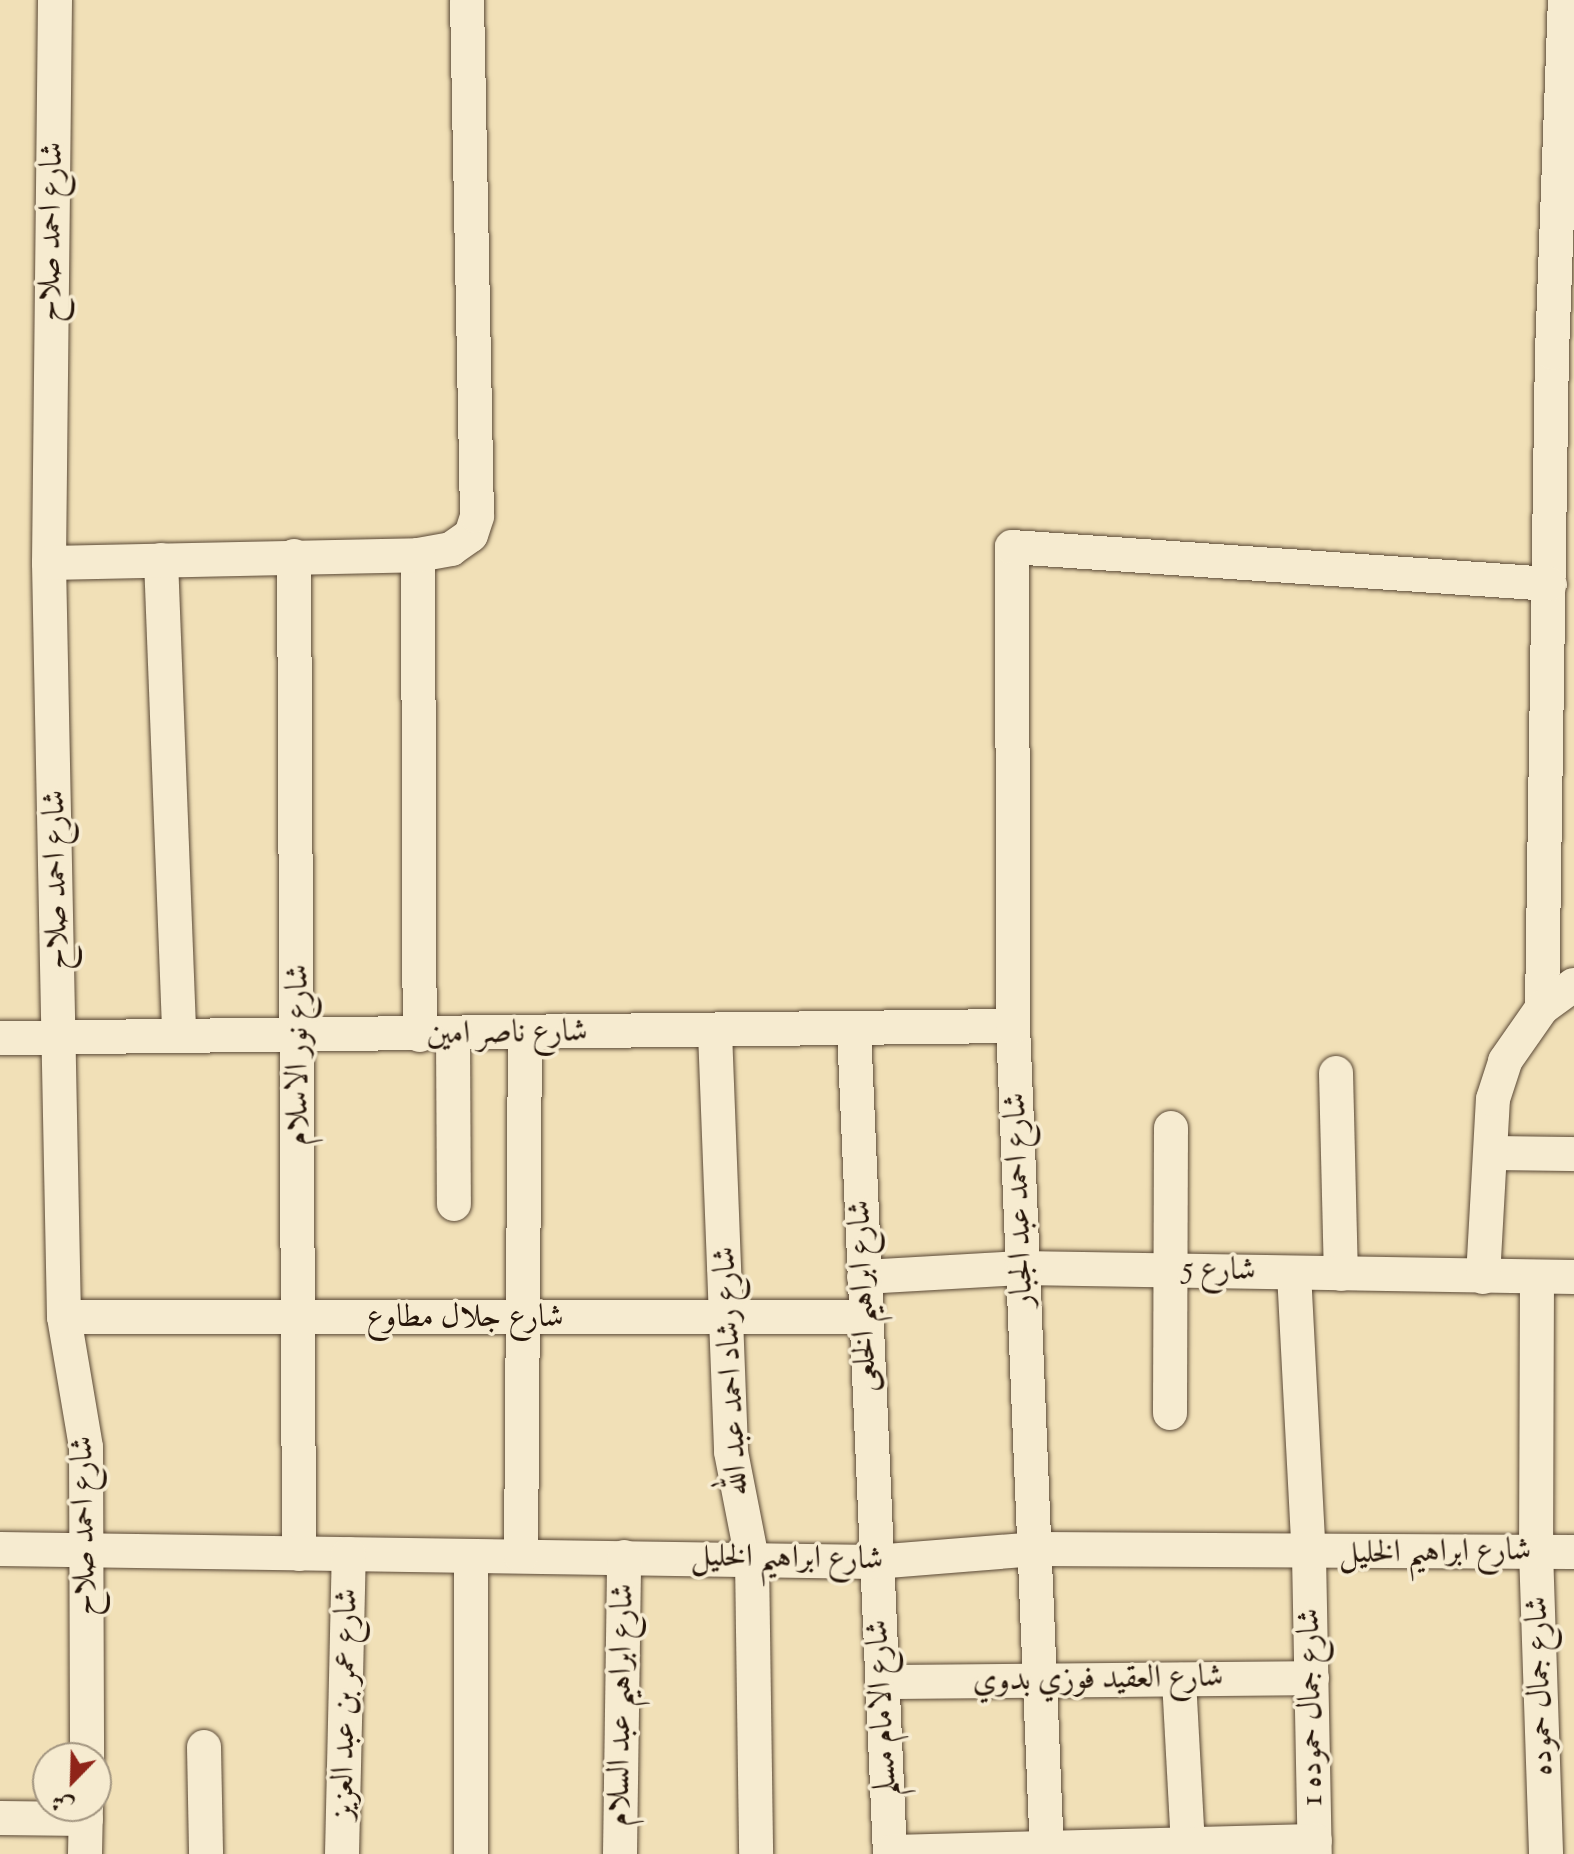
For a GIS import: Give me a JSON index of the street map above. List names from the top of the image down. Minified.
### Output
{"streets":{"street":["شارع احمد صلاح","شارع ناصر امين","شارع نور الاسلام","شارع احمد عبد الجبار","شارع 5","شارع ابراهيم الخلعى","شارع جلال مطاوع","شارع رشاد احمد عبد الله","شارع ابراهيم الخليل","شارع العقيد فوزي بدوي","شارع جمال حموده","شارع عمر بن عبد العزيز","شارع ابراهيم عبد السلام","شارع جمال حموده 1","شارع الامام مسلم"]},"crossings":[["شارع احمد صلاح","شارع ناصر امين"],["شارع احمد صلاح","شارع جلال مطاوع"],["شارع احمد صلاح","شارع ابراهيم الخليل"],["شارع ناصر امين","شارع نور الاسلام"],["شارع ناصر امين","شارع احمد عبد الجبار"],["شارع ناصر امين","شارع ابراهيم الخلعى"],["شارع ناصر امين","شارع رشاد احمد عبد الله"],["شارع نور الاسلام","شارع جلال مطاوع"],["شارع نور الاسلام","شارع ابراهيم الخليل"],["شارع احمد عبد الجبار","شارع 5"],["شارع احمد عبد الجبار","شارع ابراهيم الخليل"],["شارع احمد عبد الجبار","شارع العقيد فوزي بدوي"],["شارع 5","شارع ابراهيم الخلعى"],["شارع 5","شارع جمال حموده"],["شارع 5","شارع جمال حموده 1"],["شارع ابراهيم الخلعى","شارع جلال مطاوع"],["شارع ابراهيم الخلعى","شارع ابراهيم الخليل"],["شارع ابراهيم الخلعى","شارع الامام مسلم"],["شارع جلال مطاوع","شارع رشاد احمد عبد الله"],["شارع رشاد احمد عبد الله","شارع ابراهيم الخليل"],["شارع ابراهيم الخليل","شارع جمال حموده"],["شارع ابراهيم الخليل","شارع عمر بن عبد العزيز"],["شارع ابراهيم الخليل","شارع ابراهيم عبد السلام"],["شارع ابراهيم الخليل","شارع جمال حموده 1"],["شارع ابراهيم الخليل","شارع الامام مسلم"],["شارع العقيد فوزي بدوي","شارع جمال حموده 1"],["شارع العقيد فوزي بدوي","شارع الامام مسلم"]],"north":"bottom left"}
